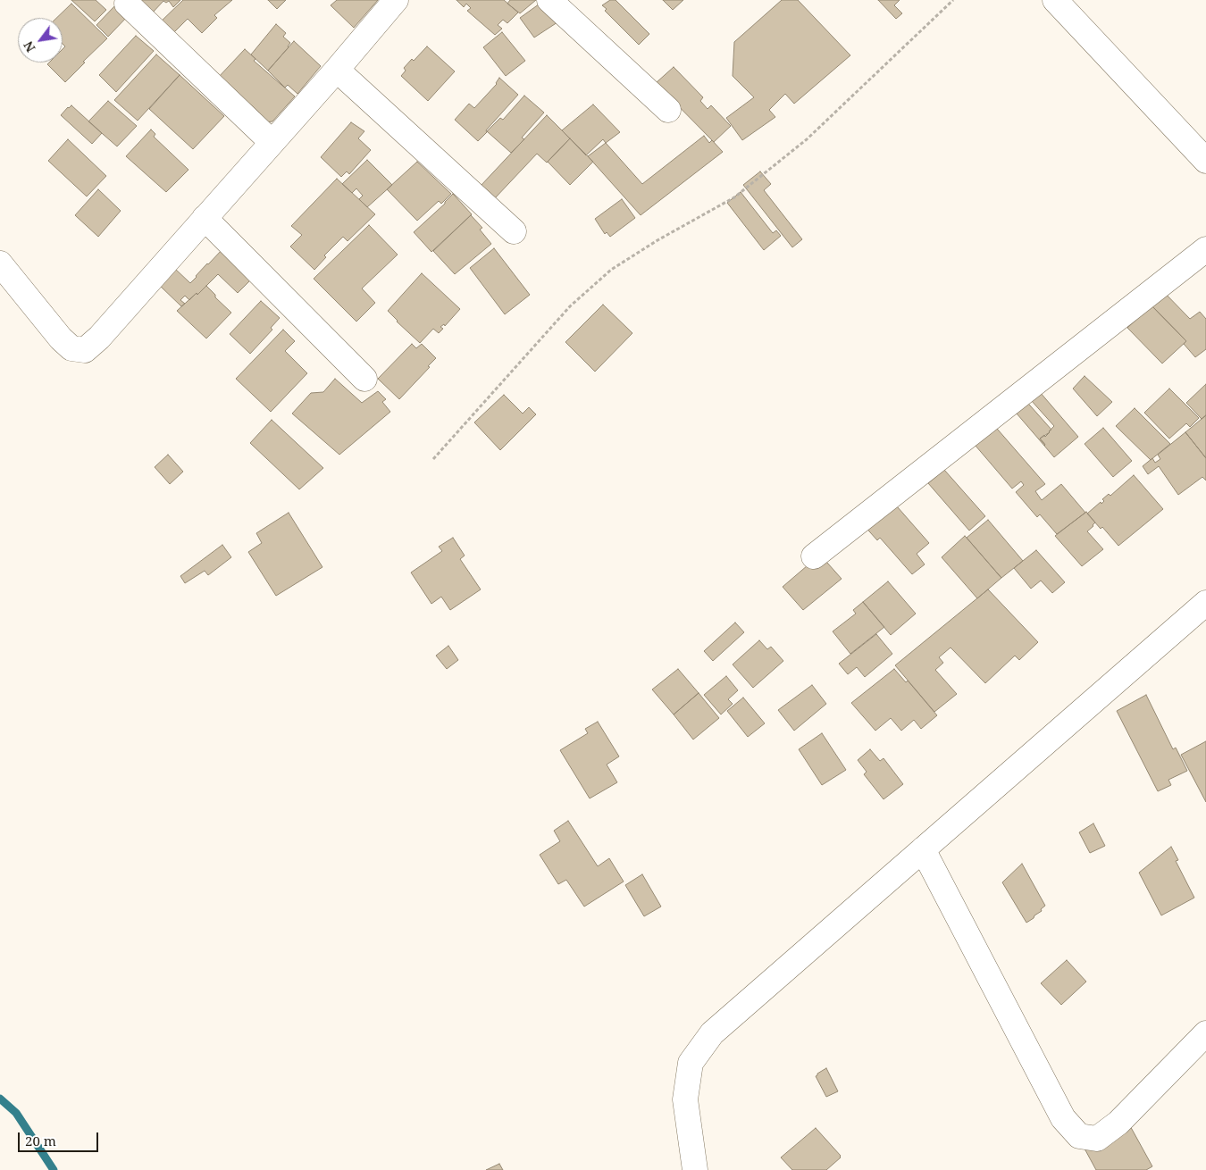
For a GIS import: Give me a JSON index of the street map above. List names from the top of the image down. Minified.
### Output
{"scale_bar":"20 m","north":"bottom left"}
